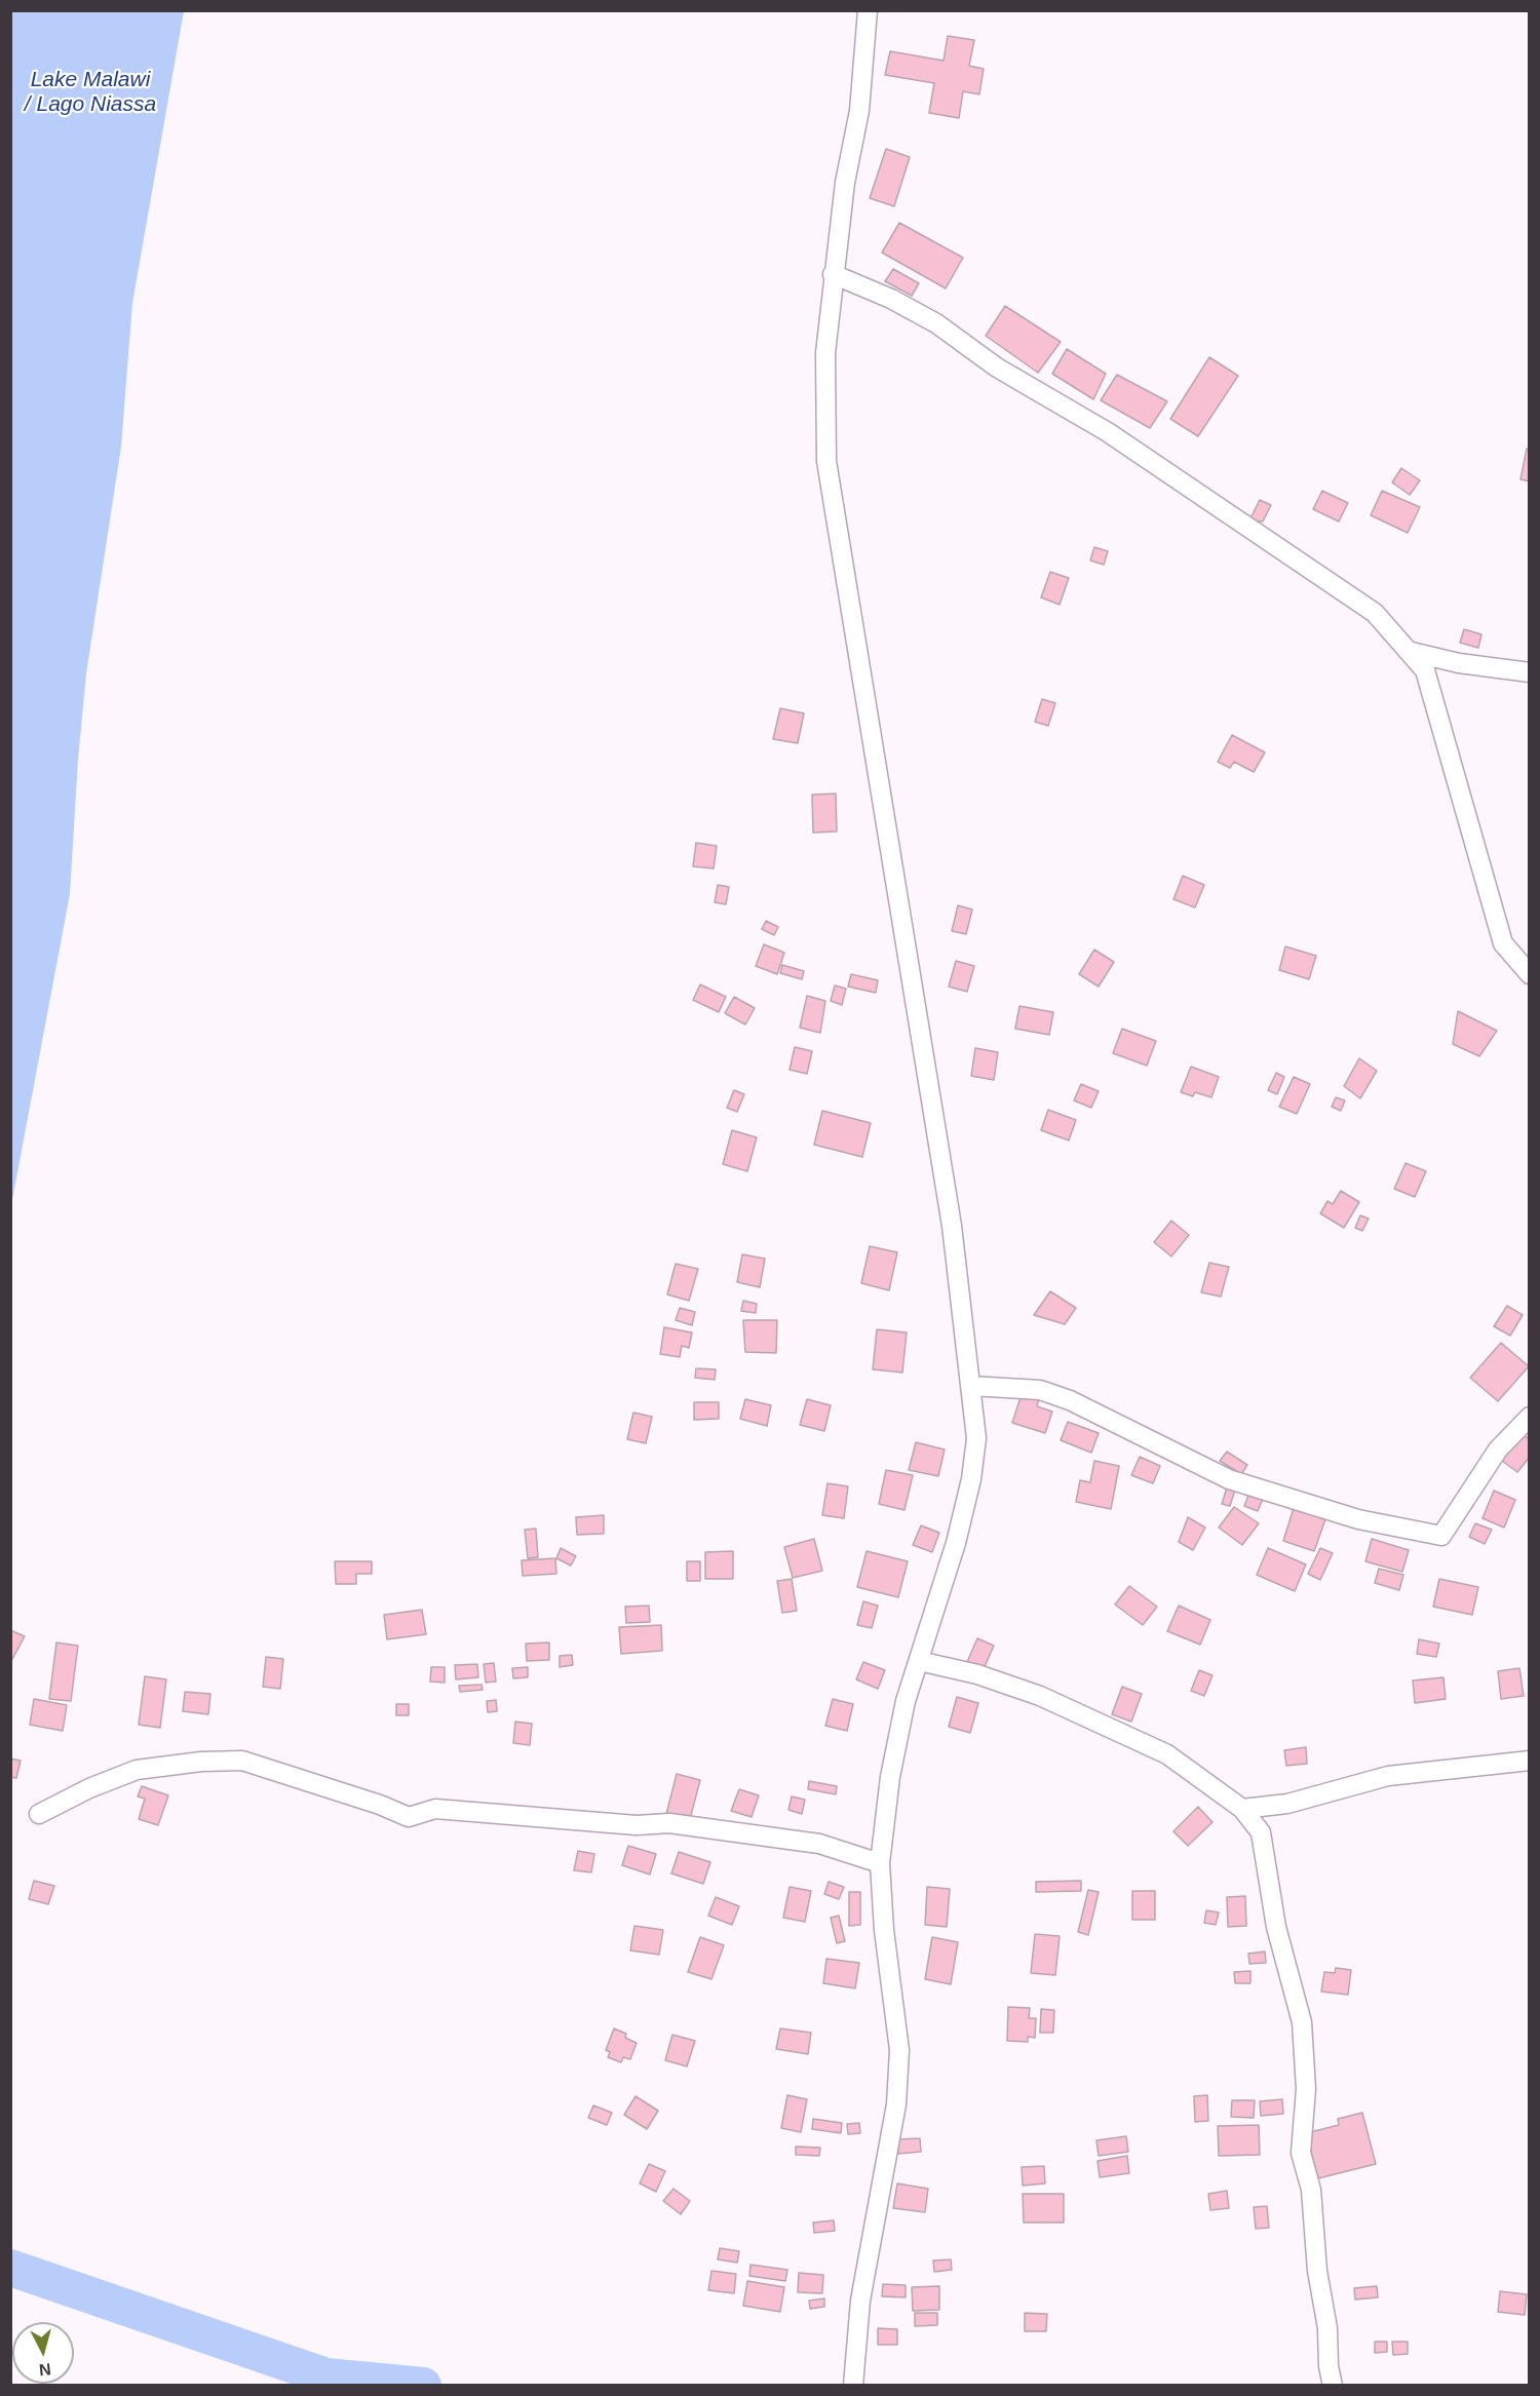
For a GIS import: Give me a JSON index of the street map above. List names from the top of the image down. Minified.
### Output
{"water":["Lake Malawi / Lago Niassa"],"north":"bottom"}
